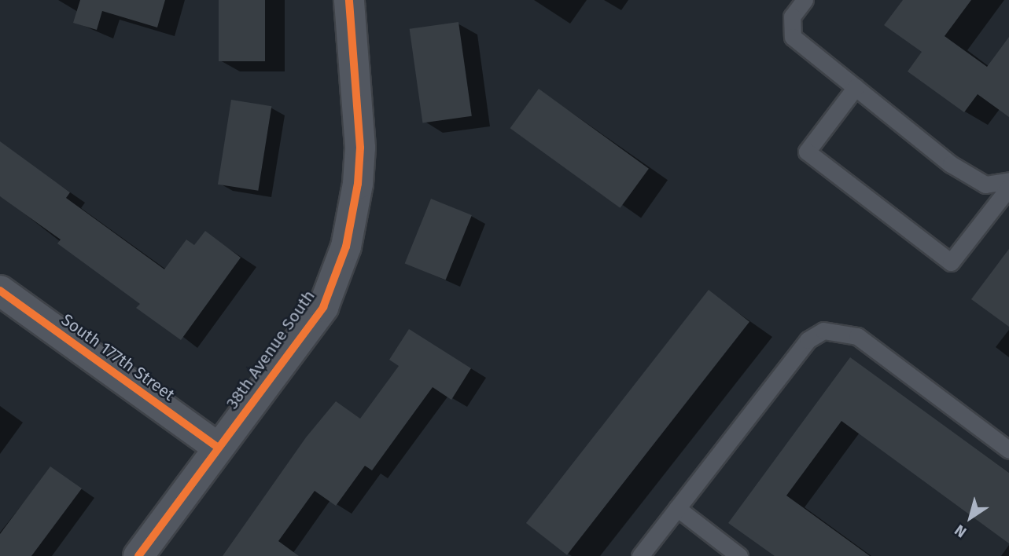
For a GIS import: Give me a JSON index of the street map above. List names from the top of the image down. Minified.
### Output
{"streets":{"street":["38th Avenue South","South 177th Street"]},"crossings":[["38th Avenue South","South 177th Street"]],"north":"bottom left"}
